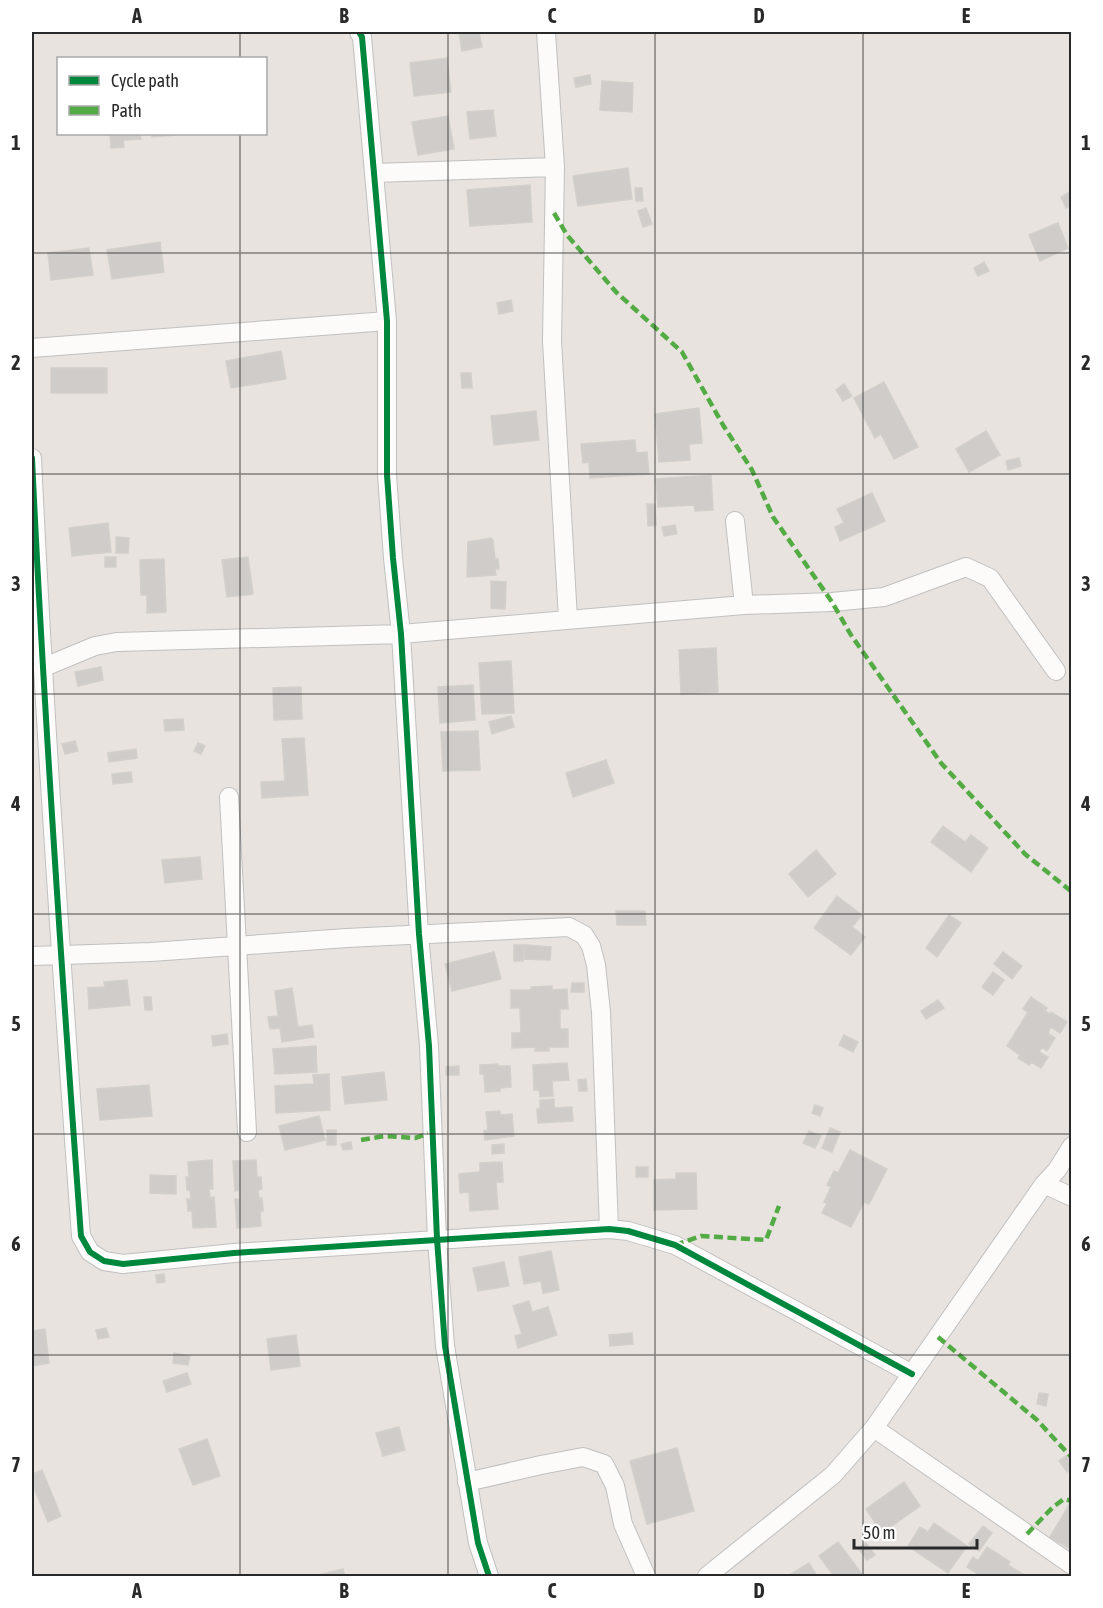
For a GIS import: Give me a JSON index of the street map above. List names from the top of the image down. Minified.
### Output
{"legend":["Cycle path","Path"],"scale_bar":"50 m","grid":{"columns":["A","B","C","D","E"],"rows":["1","2","3","4","5","6","7"]}}
